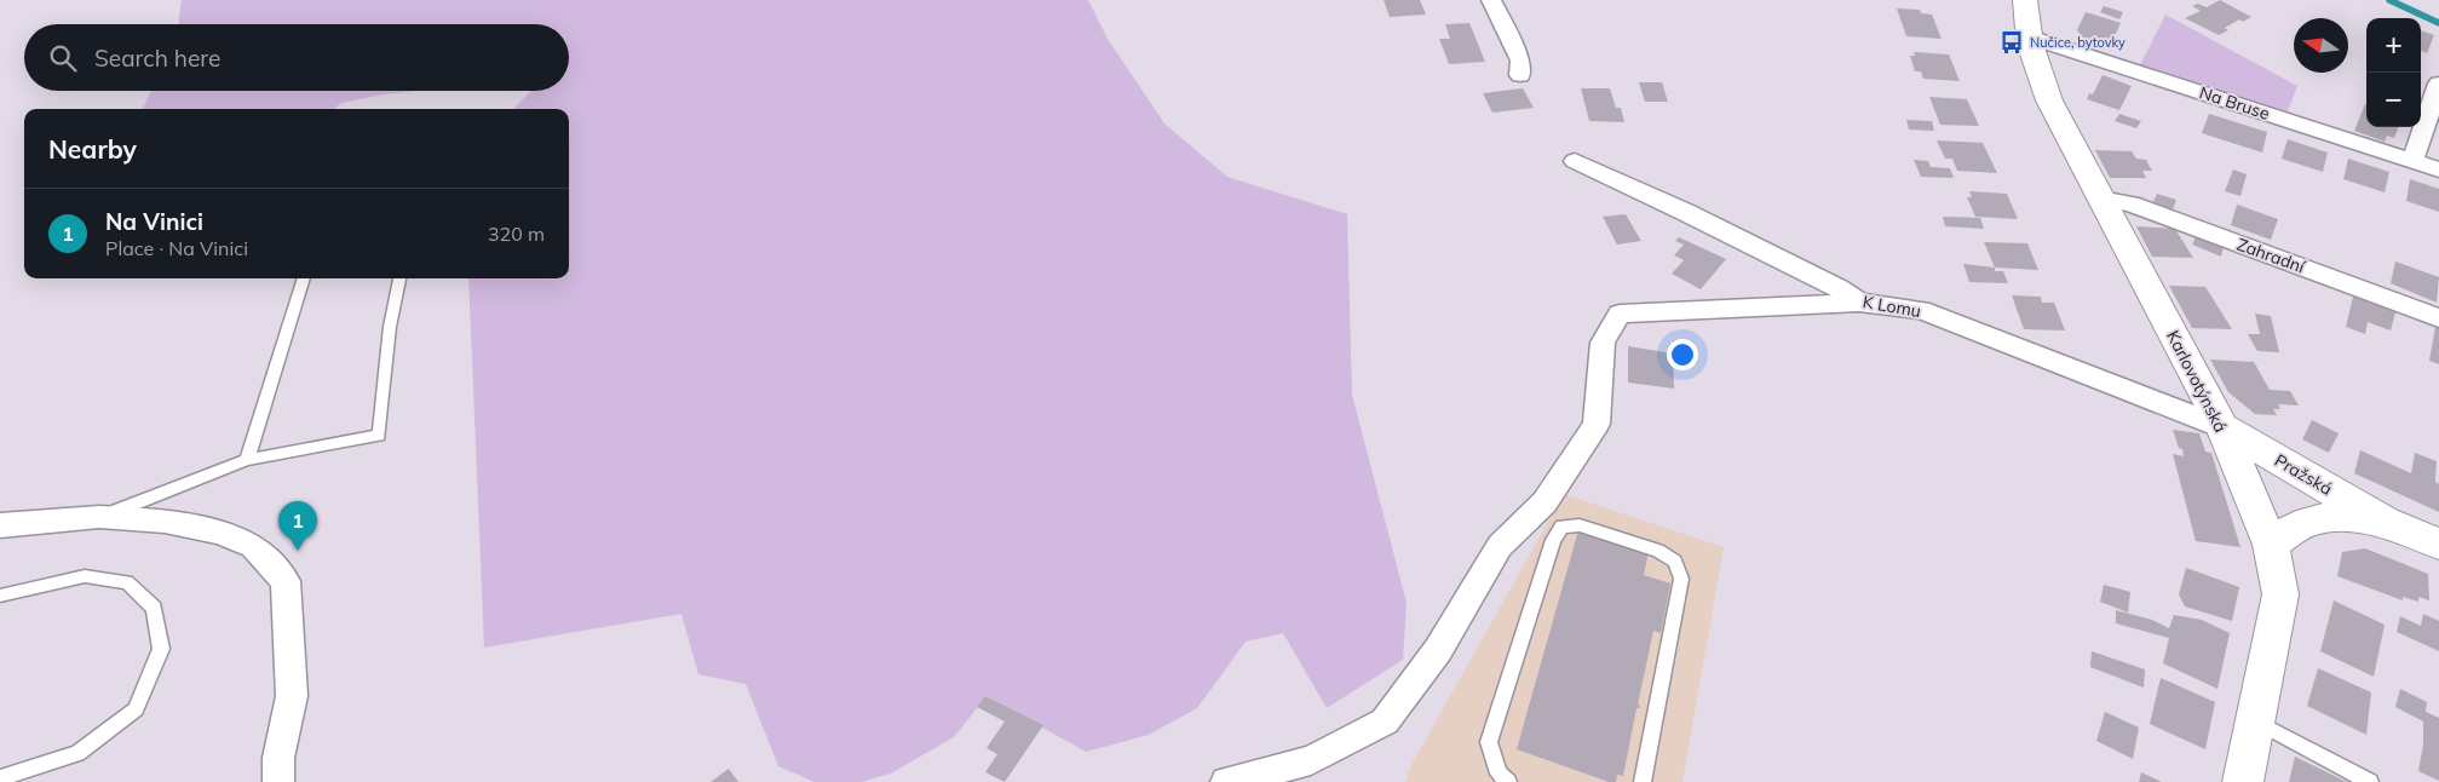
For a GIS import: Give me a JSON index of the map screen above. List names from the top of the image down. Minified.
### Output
{"streets":{"main road":["Karlovotýnská","Pražská"],"street":["Na Bruse","Zahradní","K Lomu"]},"crossings":[["Na Bruse","Karlovotýnská"],["Zahradní","Karlovotýnská"],["K Lomu","Karlovotýnská"],["K Lomu","Pražská"],["Karlovotýnská","Pražská"]],"places":{"bus stop":["Nučice, bytovky"]},"north":"left","page":{"map_buttons":["+","−"],"search":"Search here","heading":"Nearby","list":[{"mark":"1","name":"Na Vinici","note":"Place · Na Vinici","value":"320 m"}],"pins":"1"}}
